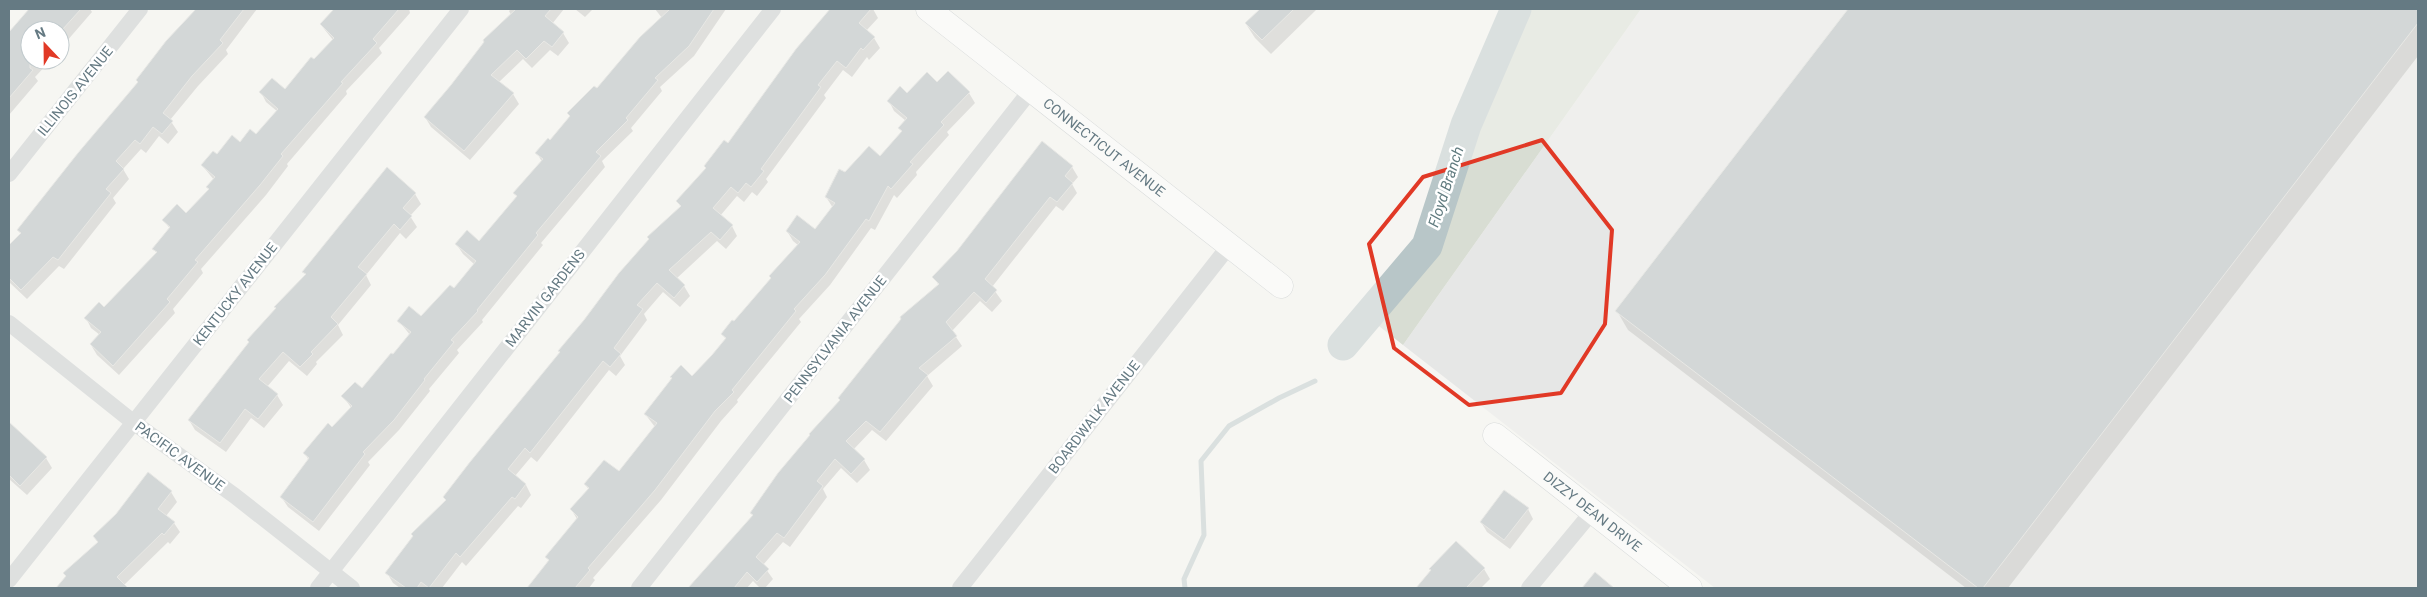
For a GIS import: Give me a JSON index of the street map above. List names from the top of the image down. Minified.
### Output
{"streets":{"street":["ILLINOIS AVENUE","CONNECTICUT AVENUE","KENTUCKY AVENUE","MARVIN GARDENS","PENNSYLVANIA AVENUE","BOARDWALK AVENUE","PACIFIC AVENUE","DIZZY DEAN DRIVE"]},"crossings":[["CONNECTICUT AVENUE","PENNSYLVANIA AVENUE"],["CONNECTICUT AVENUE","BOARDWALK AVENUE"],["KENTUCKY AVENUE","PACIFIC AVENUE"],["MARVIN GARDENS","PACIFIC AVENUE"]],"water":["Floyd Branch"],"north":"top"}
